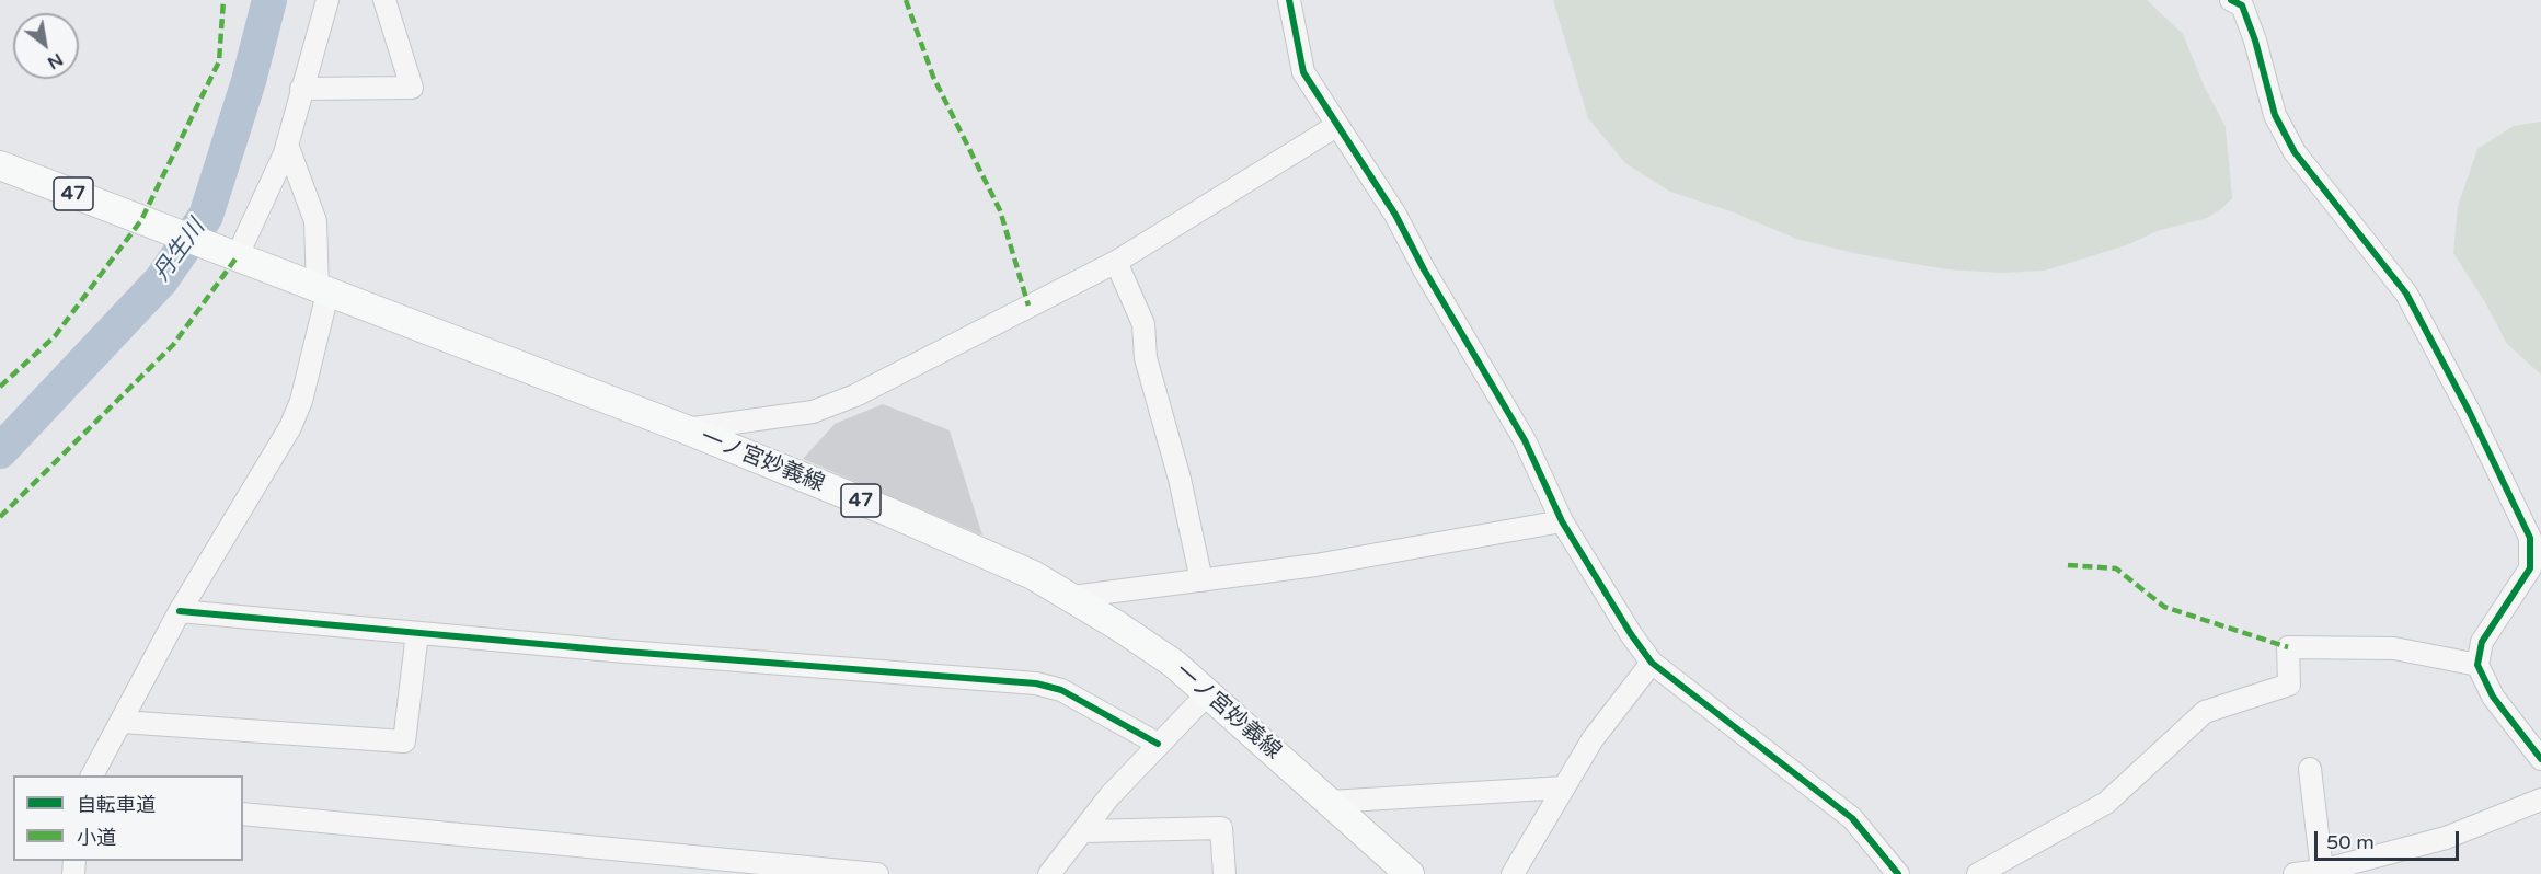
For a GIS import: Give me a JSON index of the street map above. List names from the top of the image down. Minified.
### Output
{"streets":{"main road":["47","一ノ宮妙義線"]},"crossings":[["47","一ノ宮妙義線"]],"water":["丹生川"],"legend":["自転車道","小道"],"scale_bar":"50 m","north":"bottom right"}
